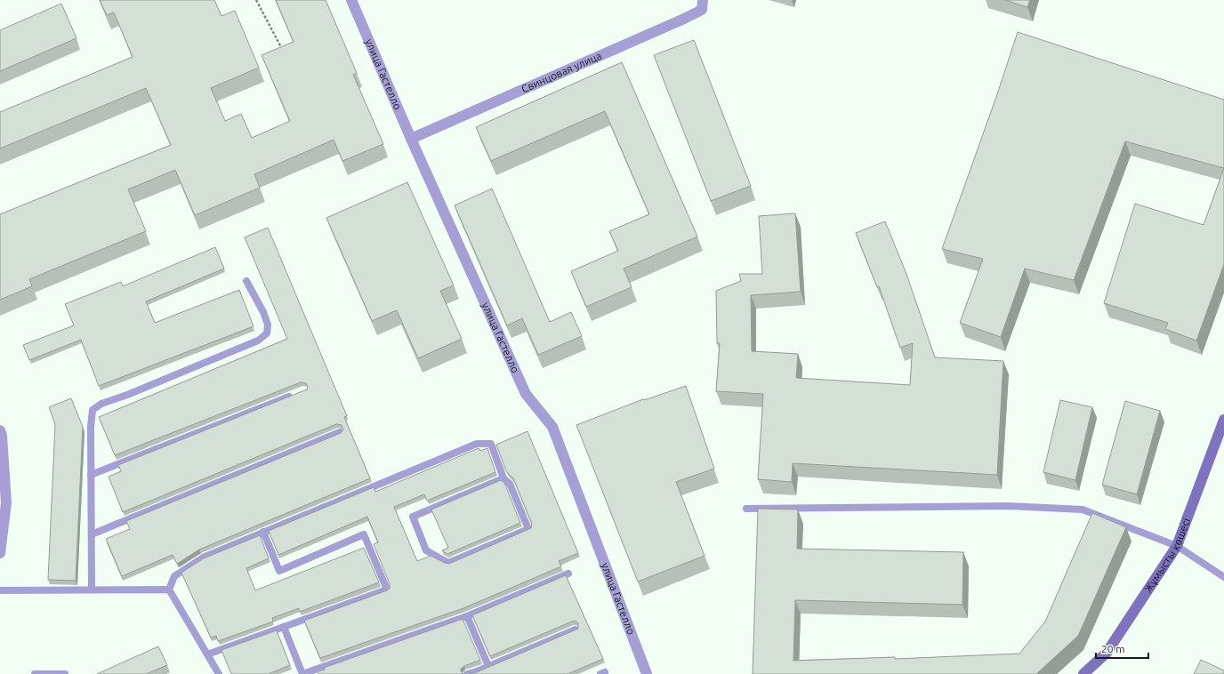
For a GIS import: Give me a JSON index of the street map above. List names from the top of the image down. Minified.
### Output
{"streets":{"main road":["Жұмысты көшесі"],"street":["Свинцовая улица","улица Гастелло"]},"crossings":[["Свинцовая улица","улица Гастелло"]],"scale_bar":"20 m"}
